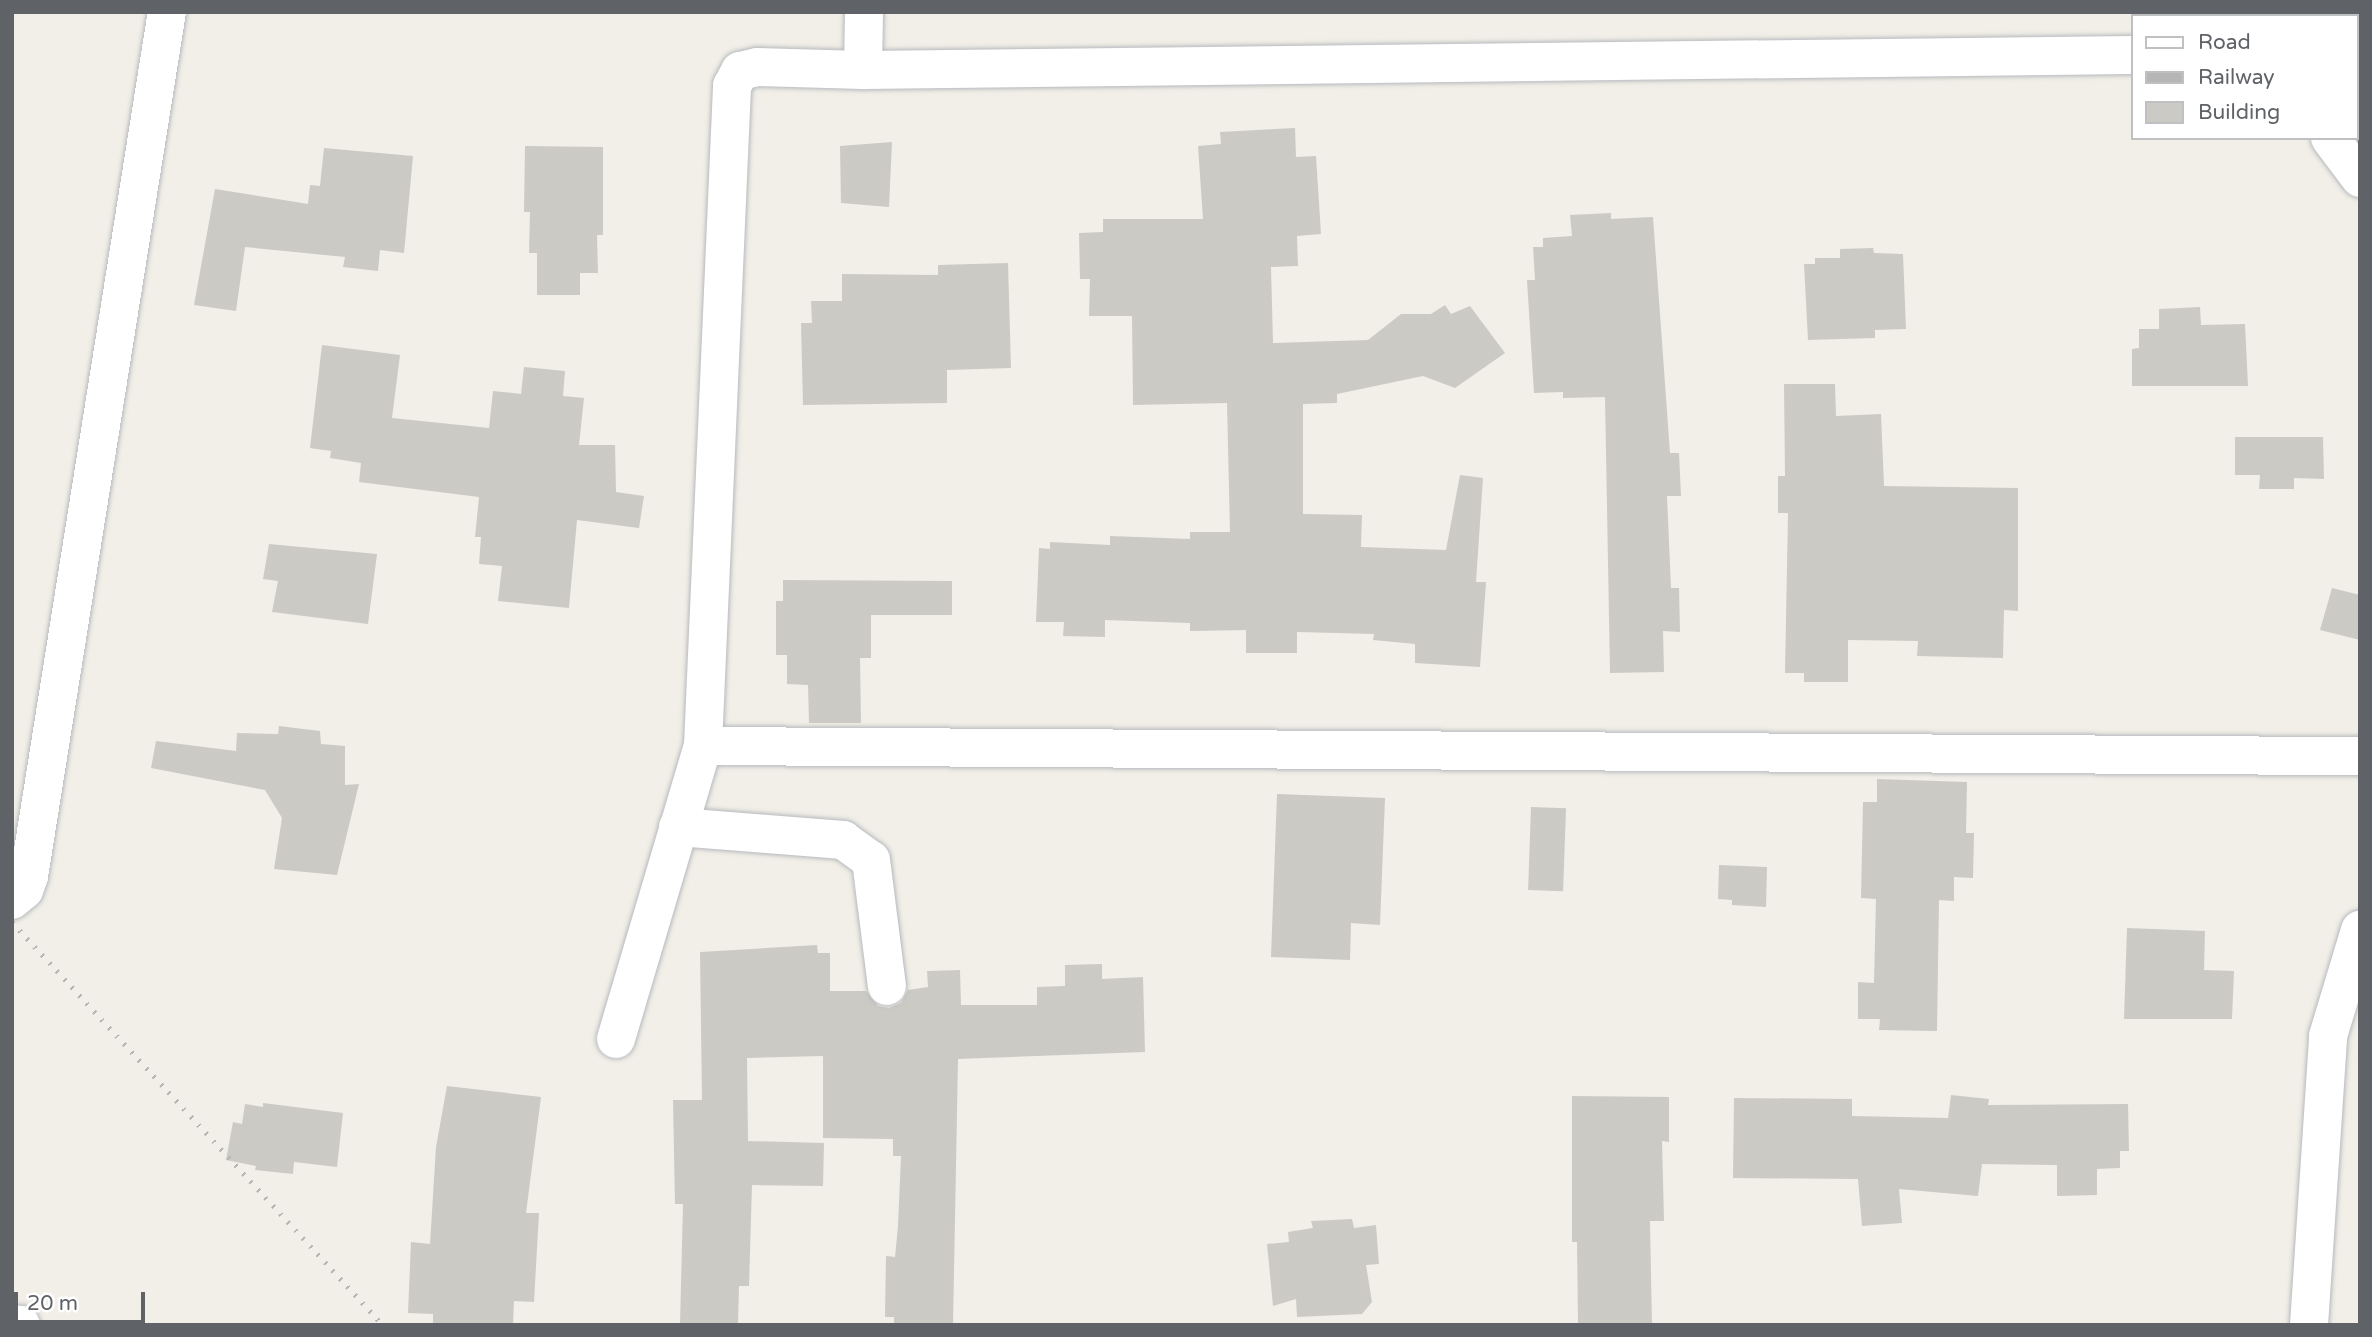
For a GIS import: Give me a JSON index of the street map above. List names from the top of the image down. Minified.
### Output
{"legend":["Road","Railway","Building"],"scale_bar":"20 m"}
